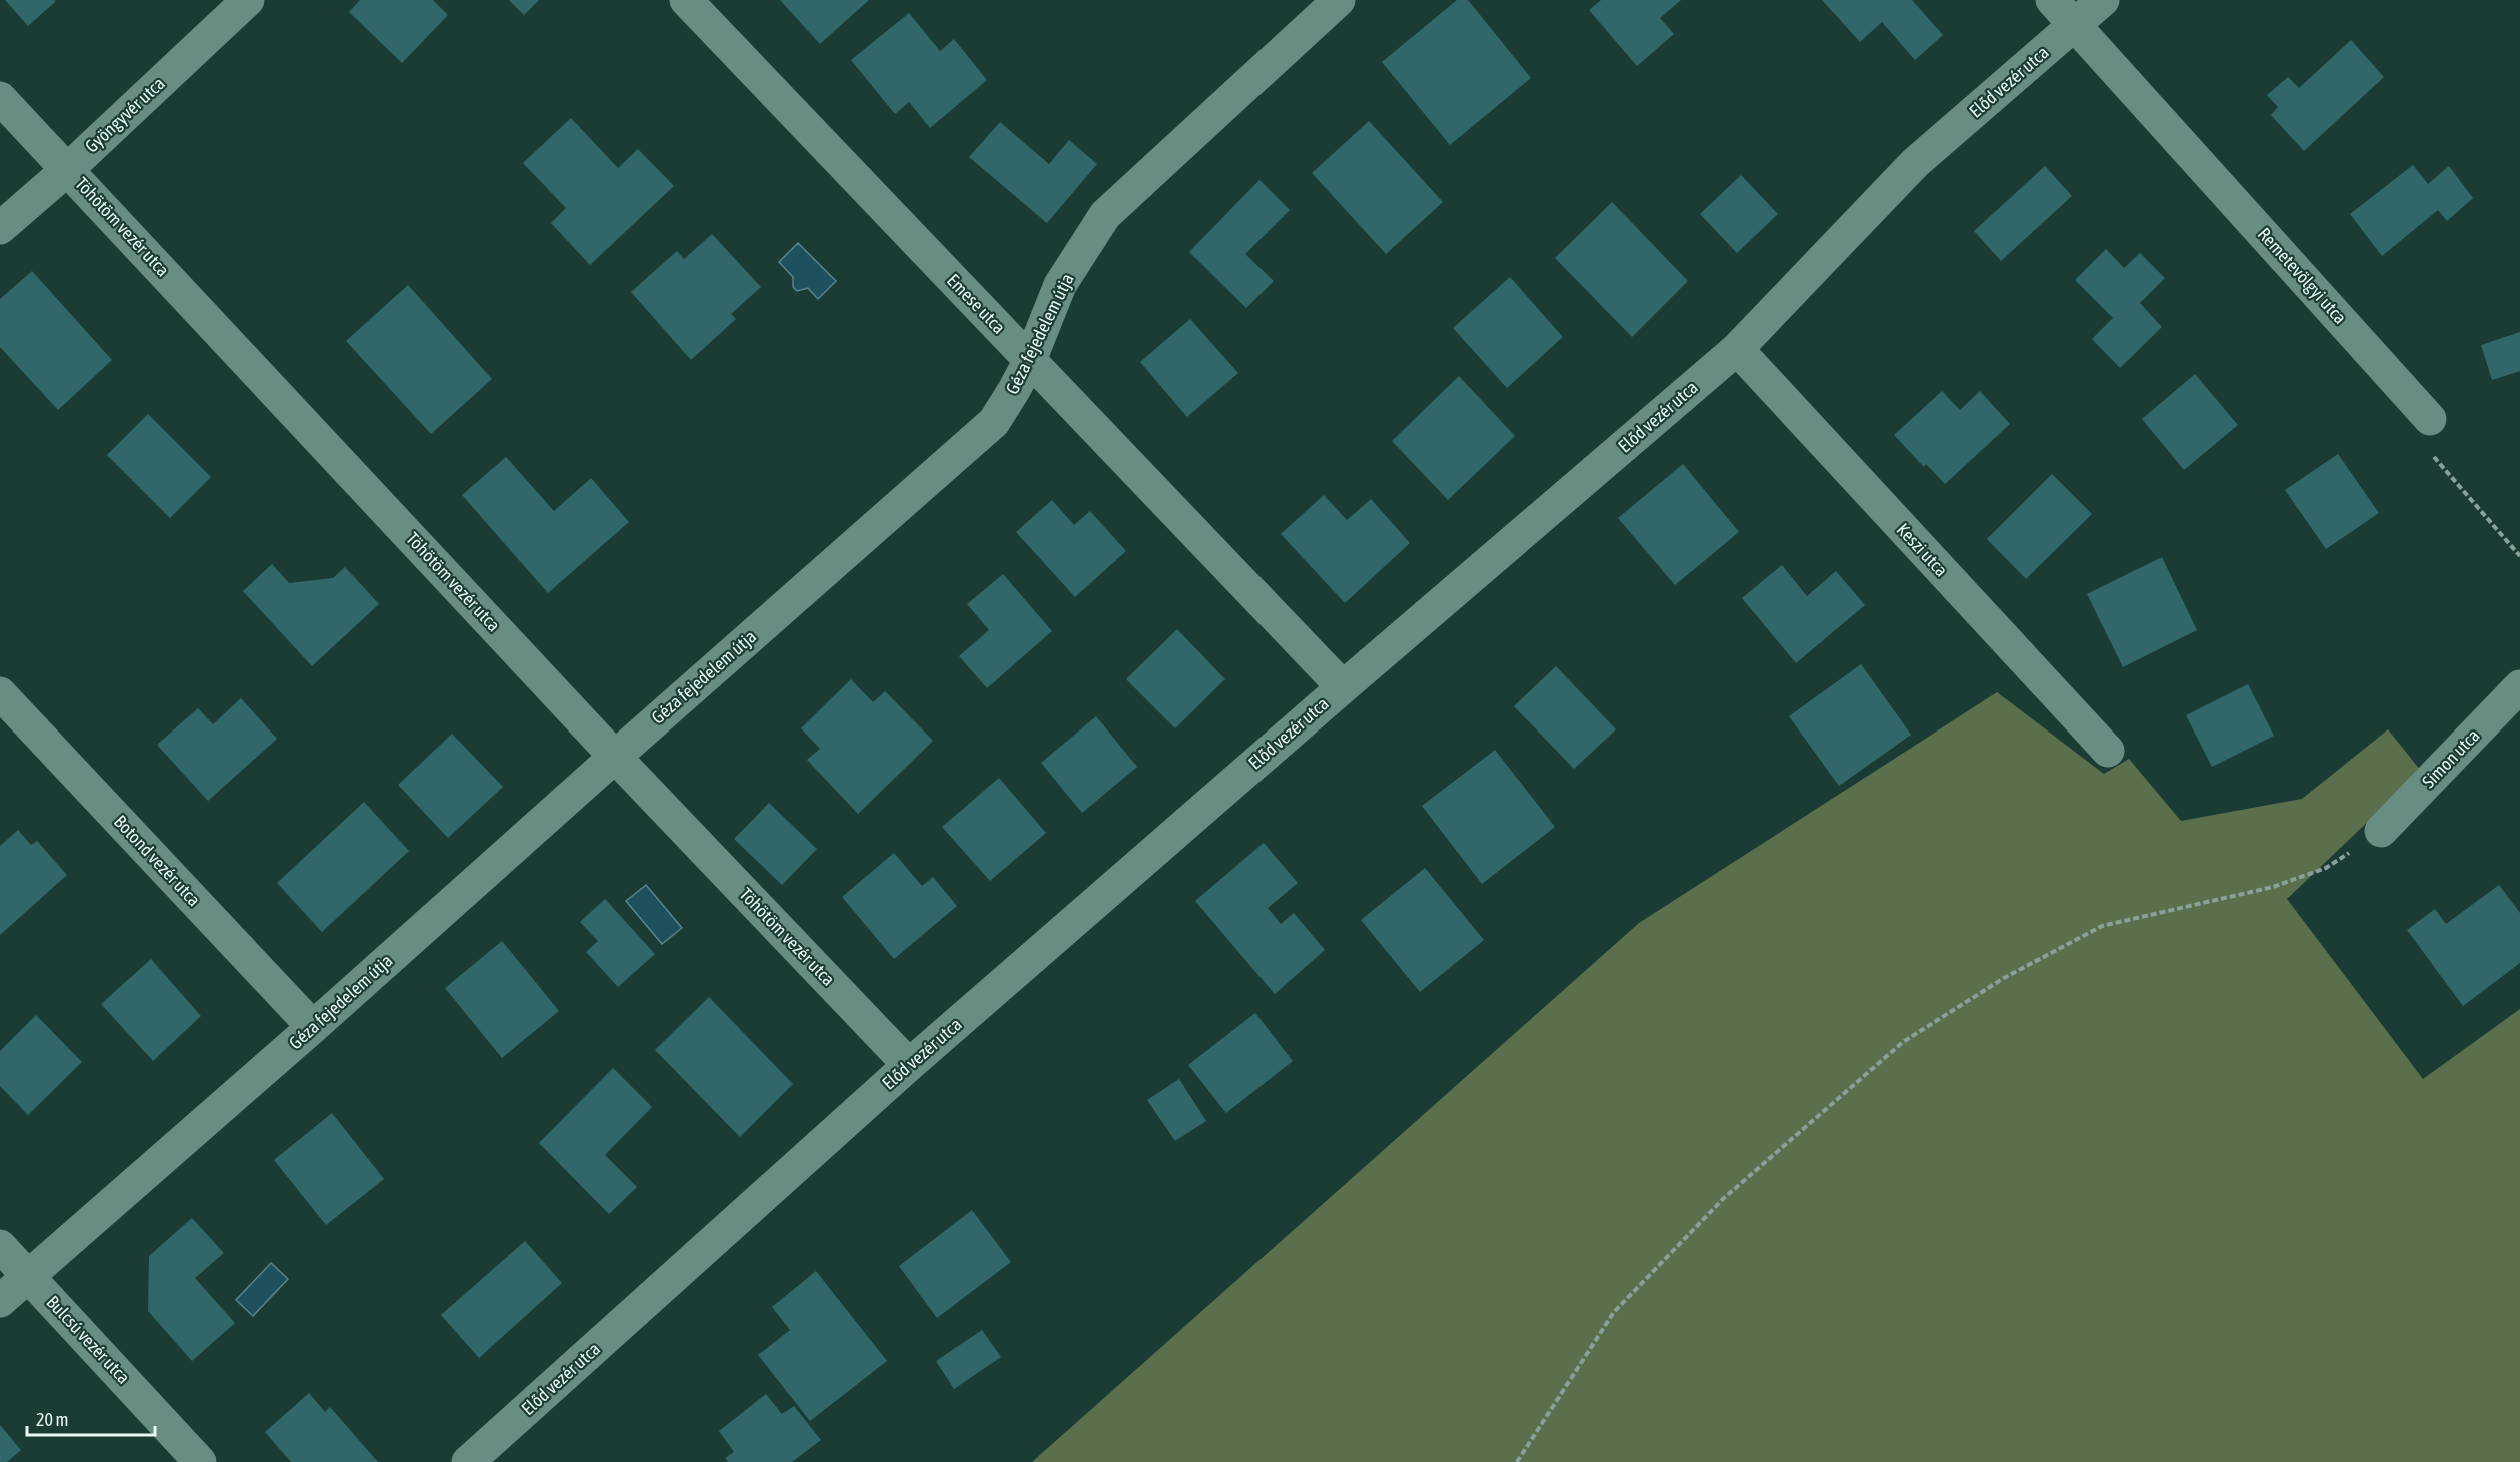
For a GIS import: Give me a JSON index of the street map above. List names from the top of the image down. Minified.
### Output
{"streets":{"street":["Előd vezér utca","Gyöngyvér utca","Töhötöm vezér utca","Remetevölgyi utca","Emese utca","Géza fejedelem útja","Keszi utca","Simon utca","Botond vezér utca","Bulcsú vezér utca"]},"crossings":[["Előd vezér utca","Töhötöm vezér utca"],["Előd vezér utca","Remetevölgyi utca"],["Előd vezér utca","Emese utca"],["Előd vezér utca","Keszi utca"],["Gyöngyvér utca","Töhötöm vezér utca"],["Töhötöm vezér utca","Géza fejedelem útja"],["Emese utca","Géza fejedelem útja"],["Géza fejedelem útja","Botond vezér utca"],["Géza fejedelem útja","Bulcsú vezér utca"]],"scale_bar":"20 m"}
